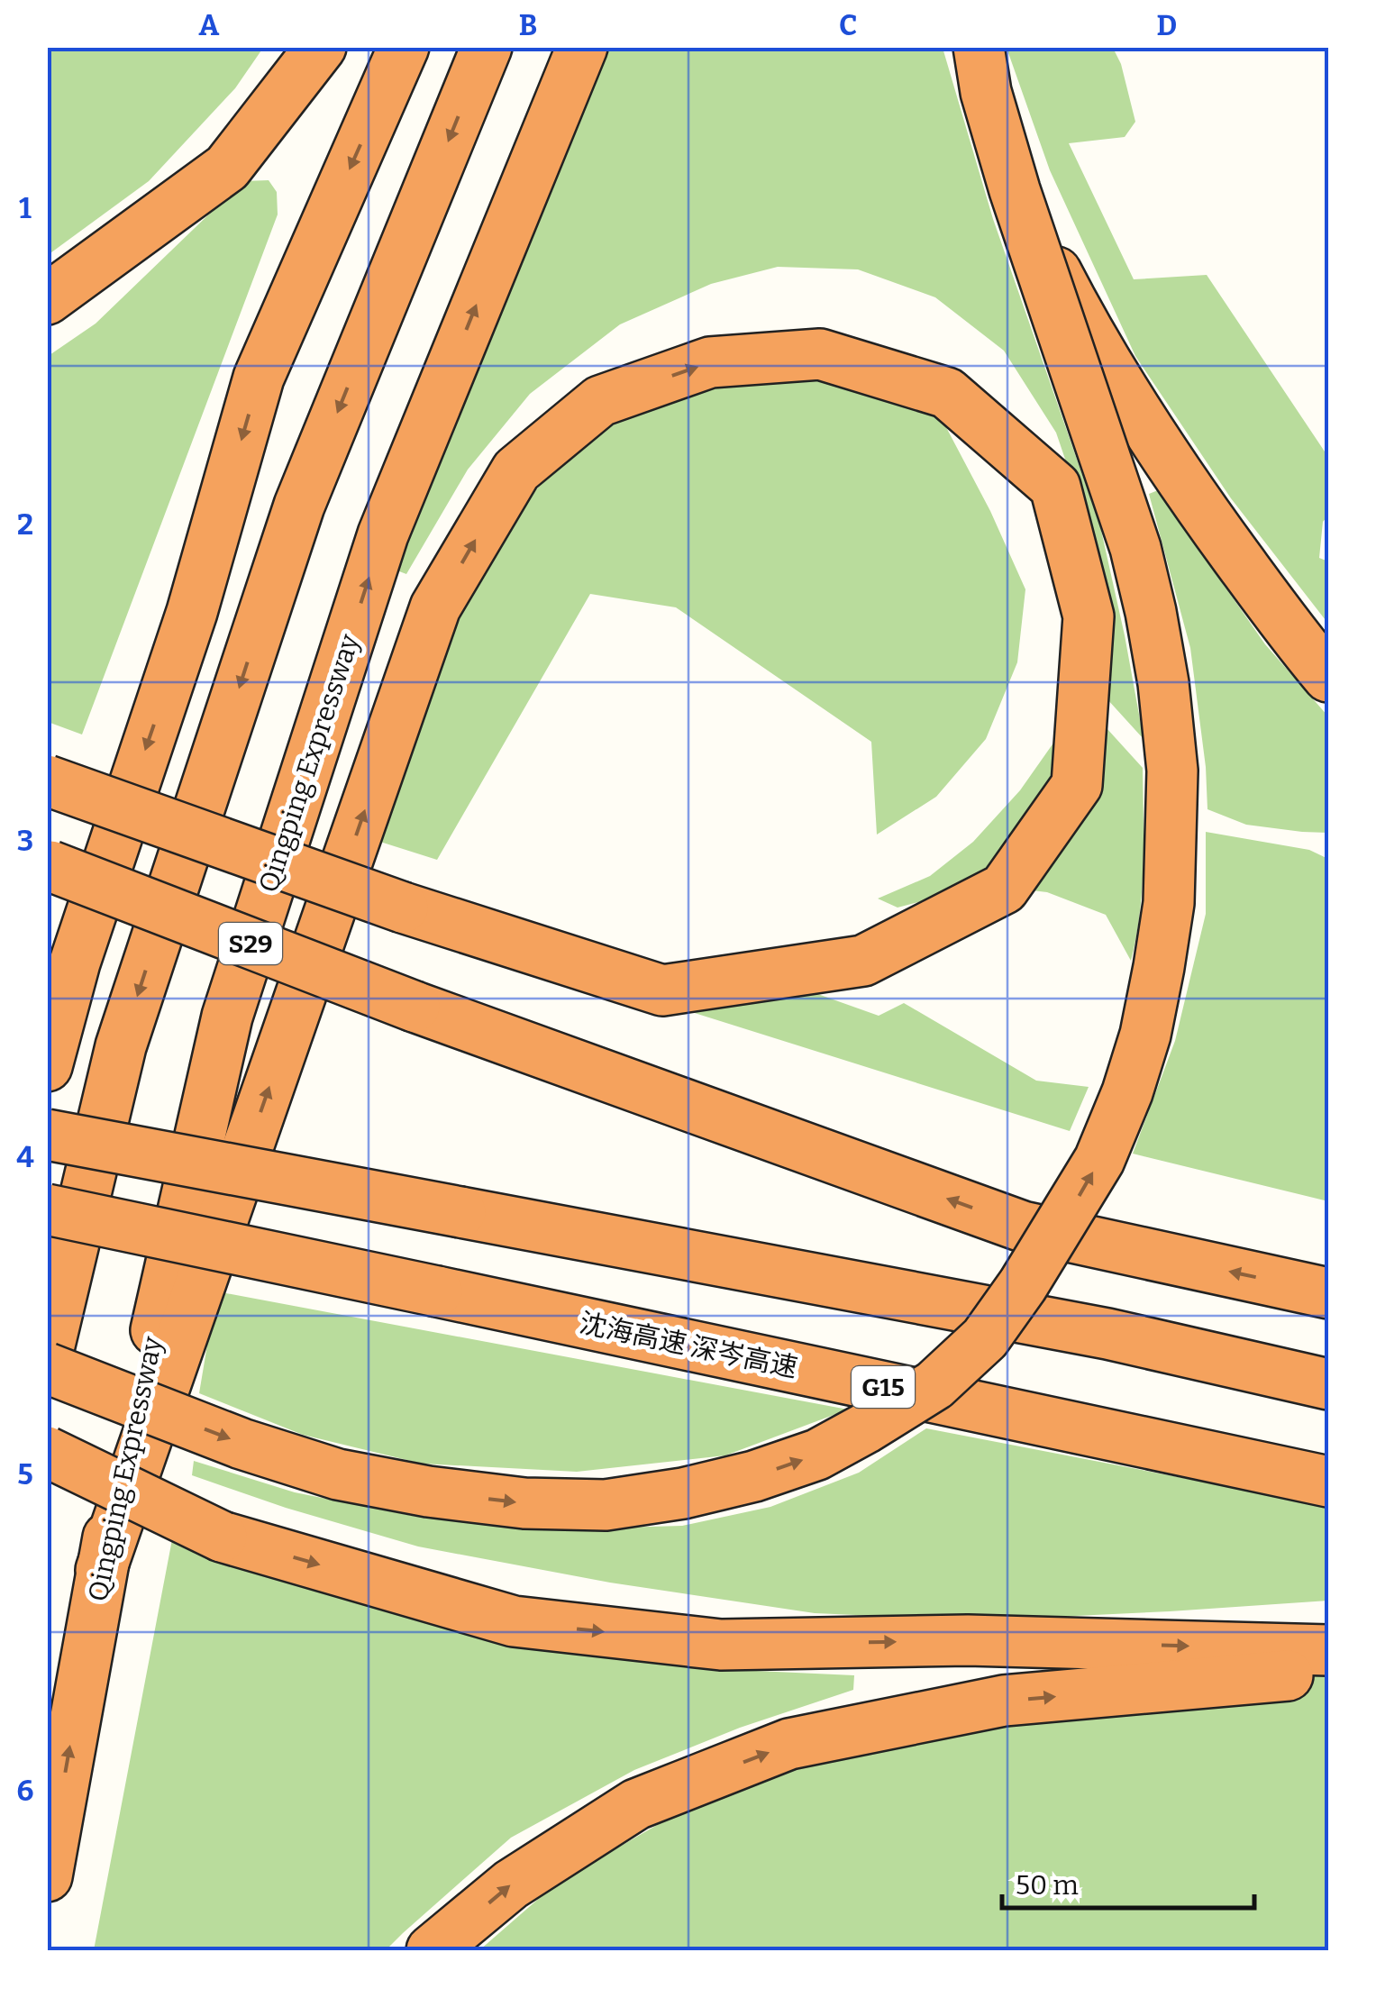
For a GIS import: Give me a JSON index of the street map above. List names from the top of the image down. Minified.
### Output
{"streets":{"highway":["Qingping Expressway","S29","沈海高速 深岑高速","G15"]},"scale_bar":"50 m","grid":{"columns":["A","B","C","D"],"rows":["1","2","3","4","5","6"]}}
